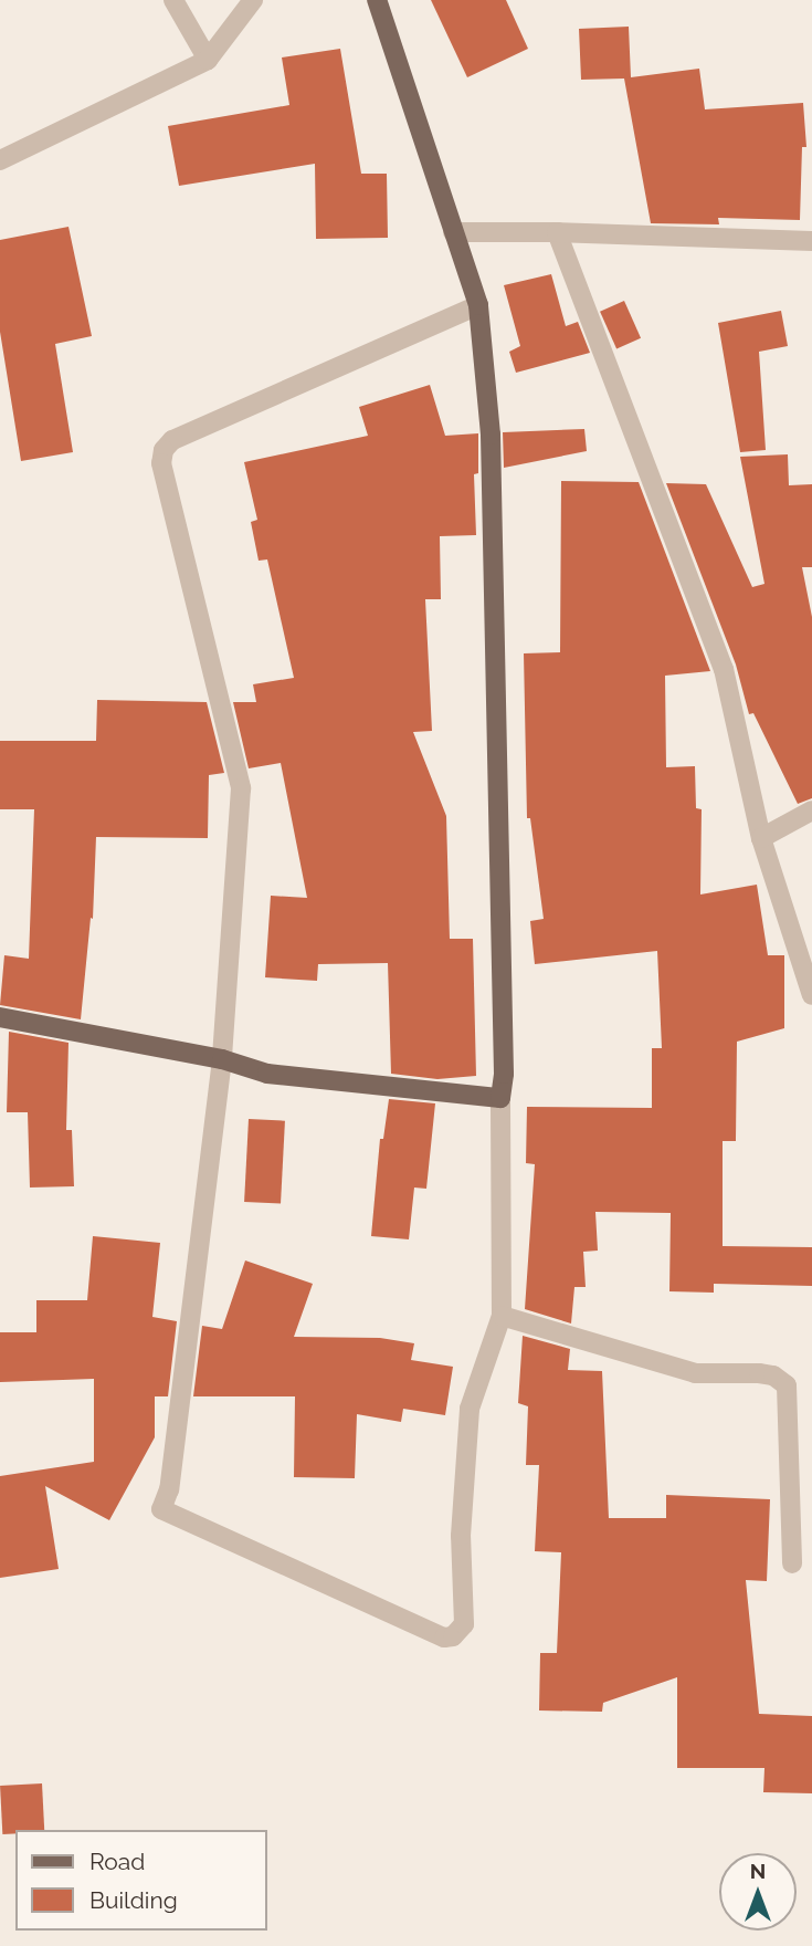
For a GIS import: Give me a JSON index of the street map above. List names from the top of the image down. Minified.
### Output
{"legend":["Road","Building"],"north":"top"}
